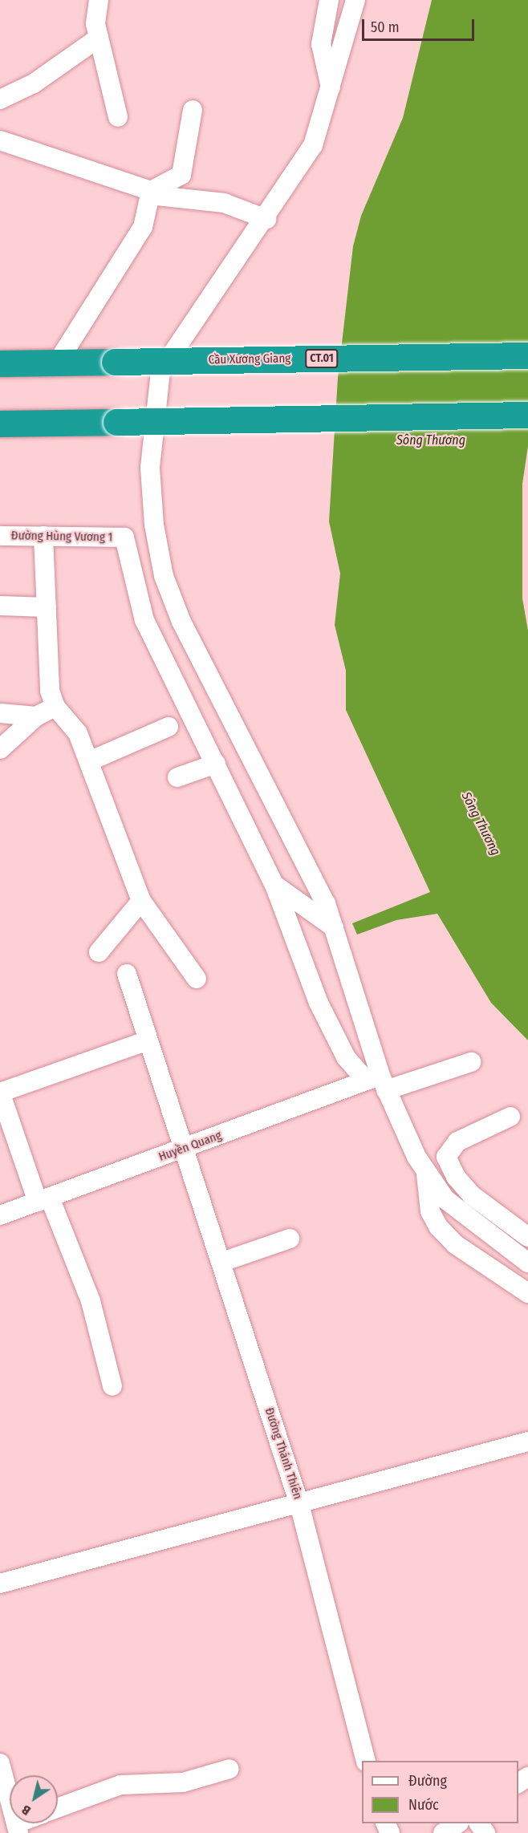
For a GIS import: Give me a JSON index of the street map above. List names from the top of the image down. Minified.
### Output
{"streets":{"highway":["CT.01","Cầu Xương Giang"],"street":["Đường Hùng Vương 1","Huyền Quang","Đường Thánh Thiên"]},"crossings":[["Huyền Quang","Đường Thánh Thiên"]],"water":["Sông Thương"],"legend":["Đường","Nước"],"scale_bar":"50 m","north":"bottom left"}
